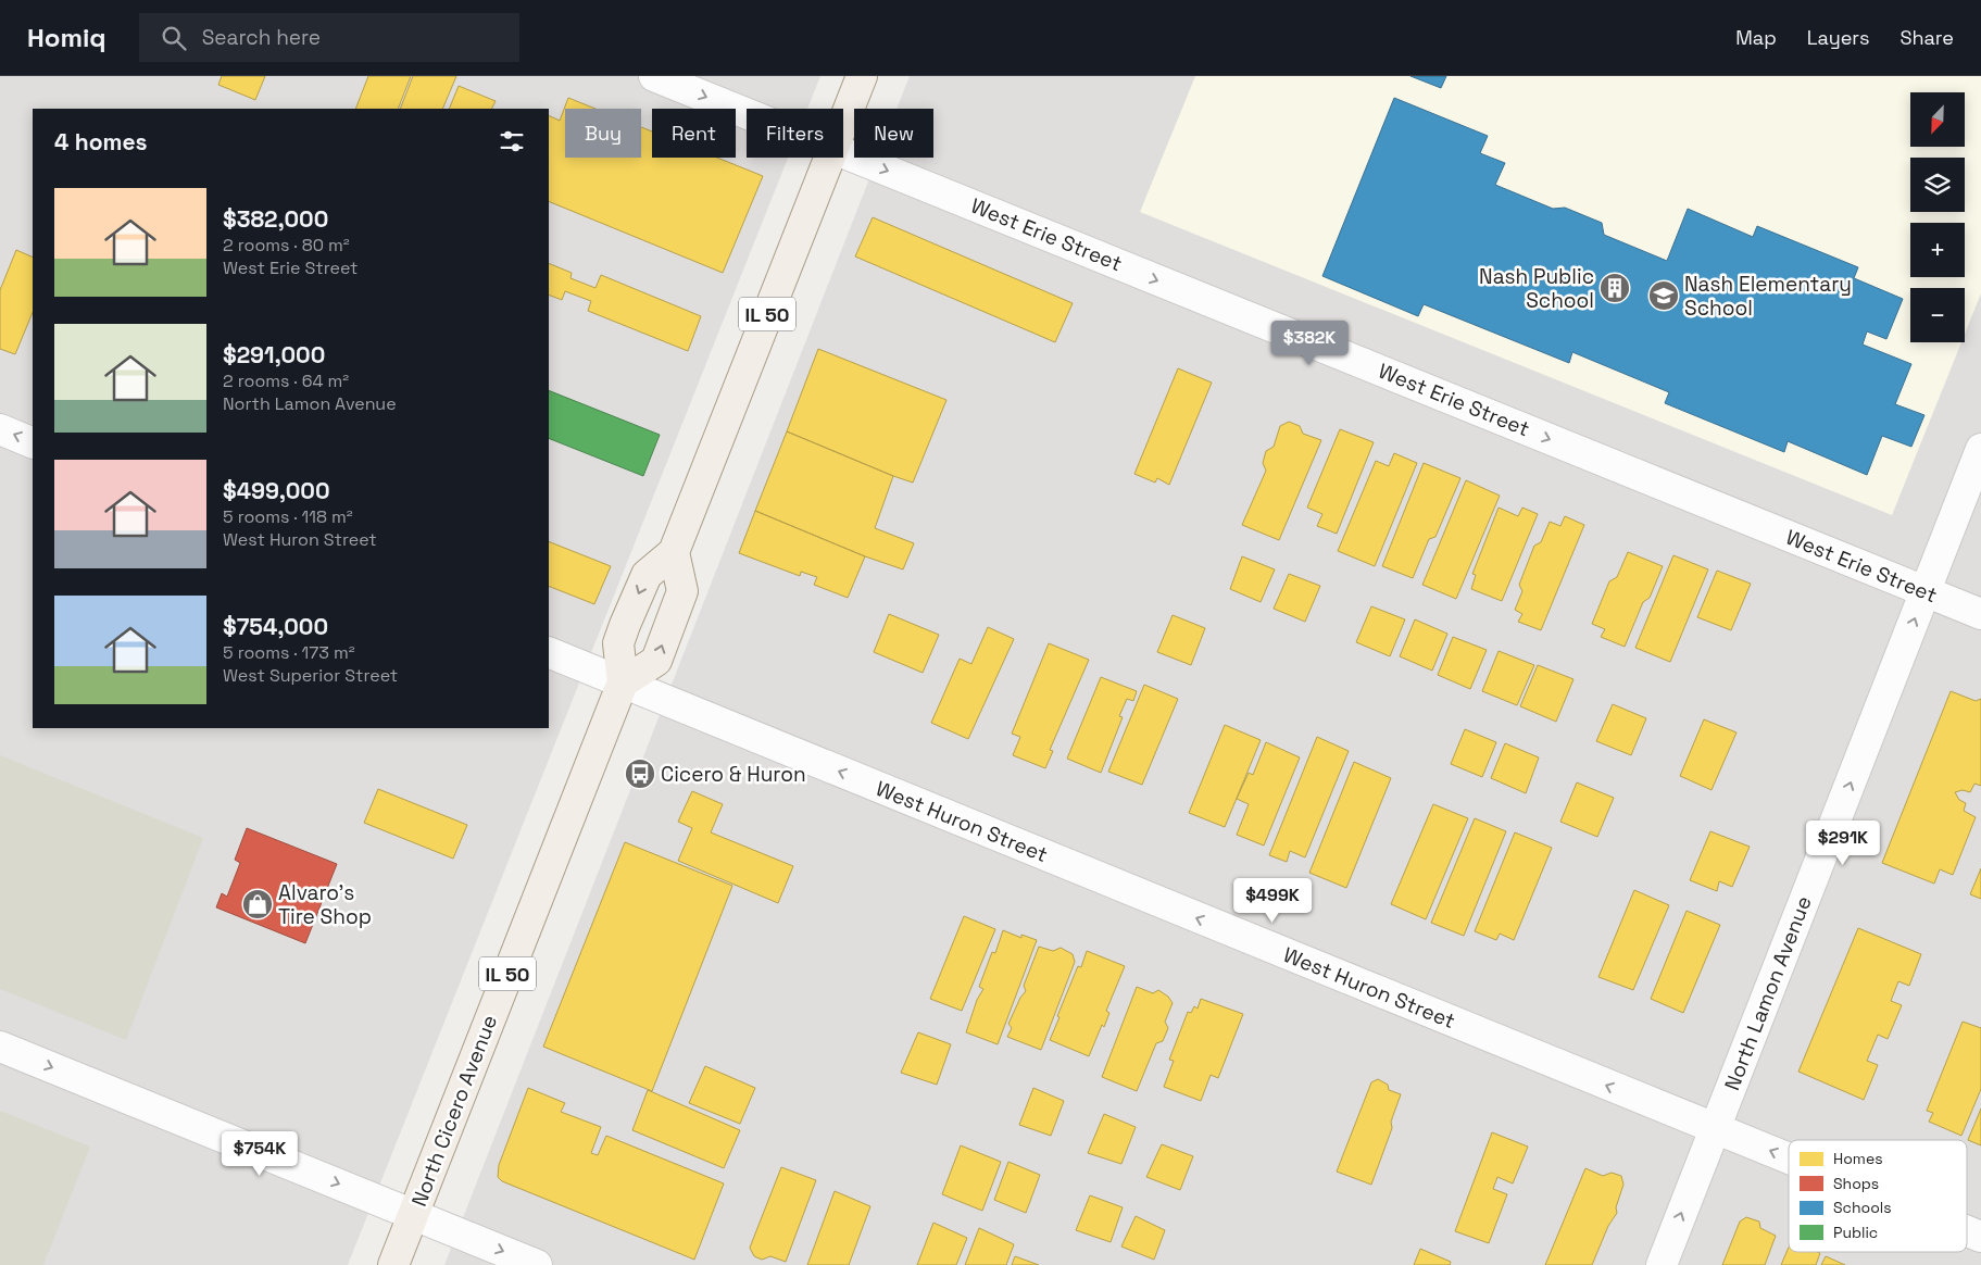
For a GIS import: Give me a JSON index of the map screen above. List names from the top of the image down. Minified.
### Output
{"streets":{"main road":["IL 50","North Cicero Avenue"],"street":["West Erie Street","West Huron Street","North Lamon Avenue"]},"crossings":[["West Erie Street","North Lamon Avenue"],["West Huron Street","North Lamon Avenue"],["West Huron Street","North Cicero Avenue"]],"one_way":["West Erie Street","West Huron Street","North Lamon Avenue"],"places":{"building":["Nash Public School"],"school or university":["Nash Elementary School"],"bus stop":["Cicero & Huron"],"shop":["Alvaro’s Tire Shop"]},"legend":["Homes","Shops","Schools","Public"],"north":"bottom left","page":{"header":"Homiq","search":"Search here","nav":["Map","Layers","Share"],"map_buttons":["+","−"],"chip":["Buy","Rent","Filters","New"],"heading":"4 homes","list":[{"name":"$382,000","note":"2 rooms · 80 m² · West Erie Street"},{"name":"$291,000","note":"2 rooms · 64 m² · North Lamon Avenue"},{"name":"$499,000","note":"5 rooms · 118 m² · West Huron Street"},{"name":"$754,000","note":"5 rooms · 173 m² · West Superior Street"}],"price":["$382K","$291K","$499K","$754K"]}}
